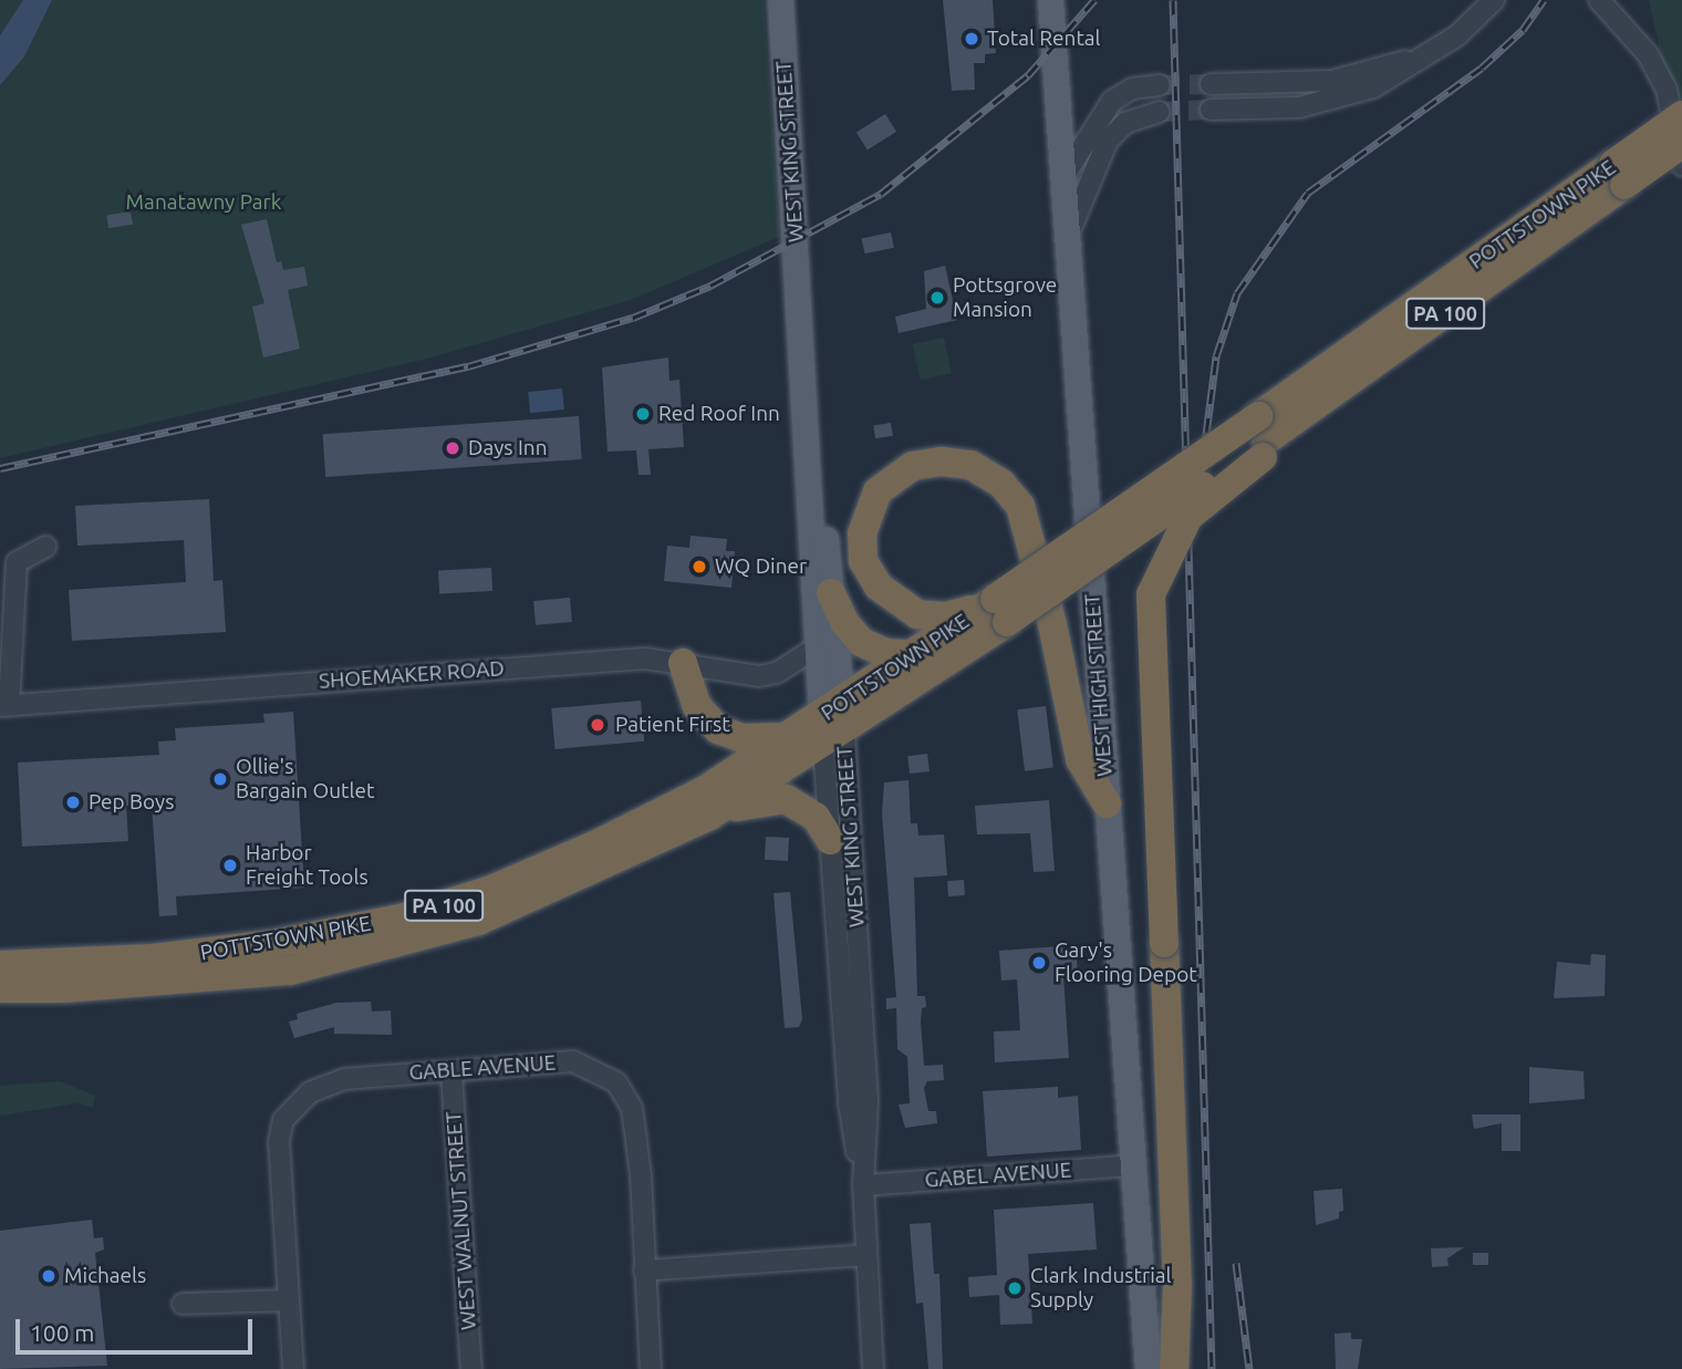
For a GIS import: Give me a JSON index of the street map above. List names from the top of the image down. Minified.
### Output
{"streets":{"highway":["POTTSTOWN PIKE","PA 100"],"main road":["WEST KING STREET","WEST HIGH STREET"],"street":["SHOEMAKER ROAD","GABLE AVENUE","GABEL AVENUE","WEST WALNUT STREET"]},"crossings":[["WEST KING STREET","POTTSTOWN PIKE"],["WEST KING STREET","SHOEMAKER ROAD"],["WEST KING STREET","GABEL AVENUE"],["WEST HIGH STREET","GABEL AVENUE"],["GABLE AVENUE","WEST WALNUT STREET"]],"parks":["Manatawny Park"],"places":["Total Rental","Pottsgrove Mansion","Red Roof Inn","Days Inn","WQ Diner","Patient First","Ollie's Bargain Outlet","Pep Boys","Harbor Freight Tools","Gary's Flooring Depot","Michaels","Clark Industrial Supply"],"scale_bar":"100 m"}
